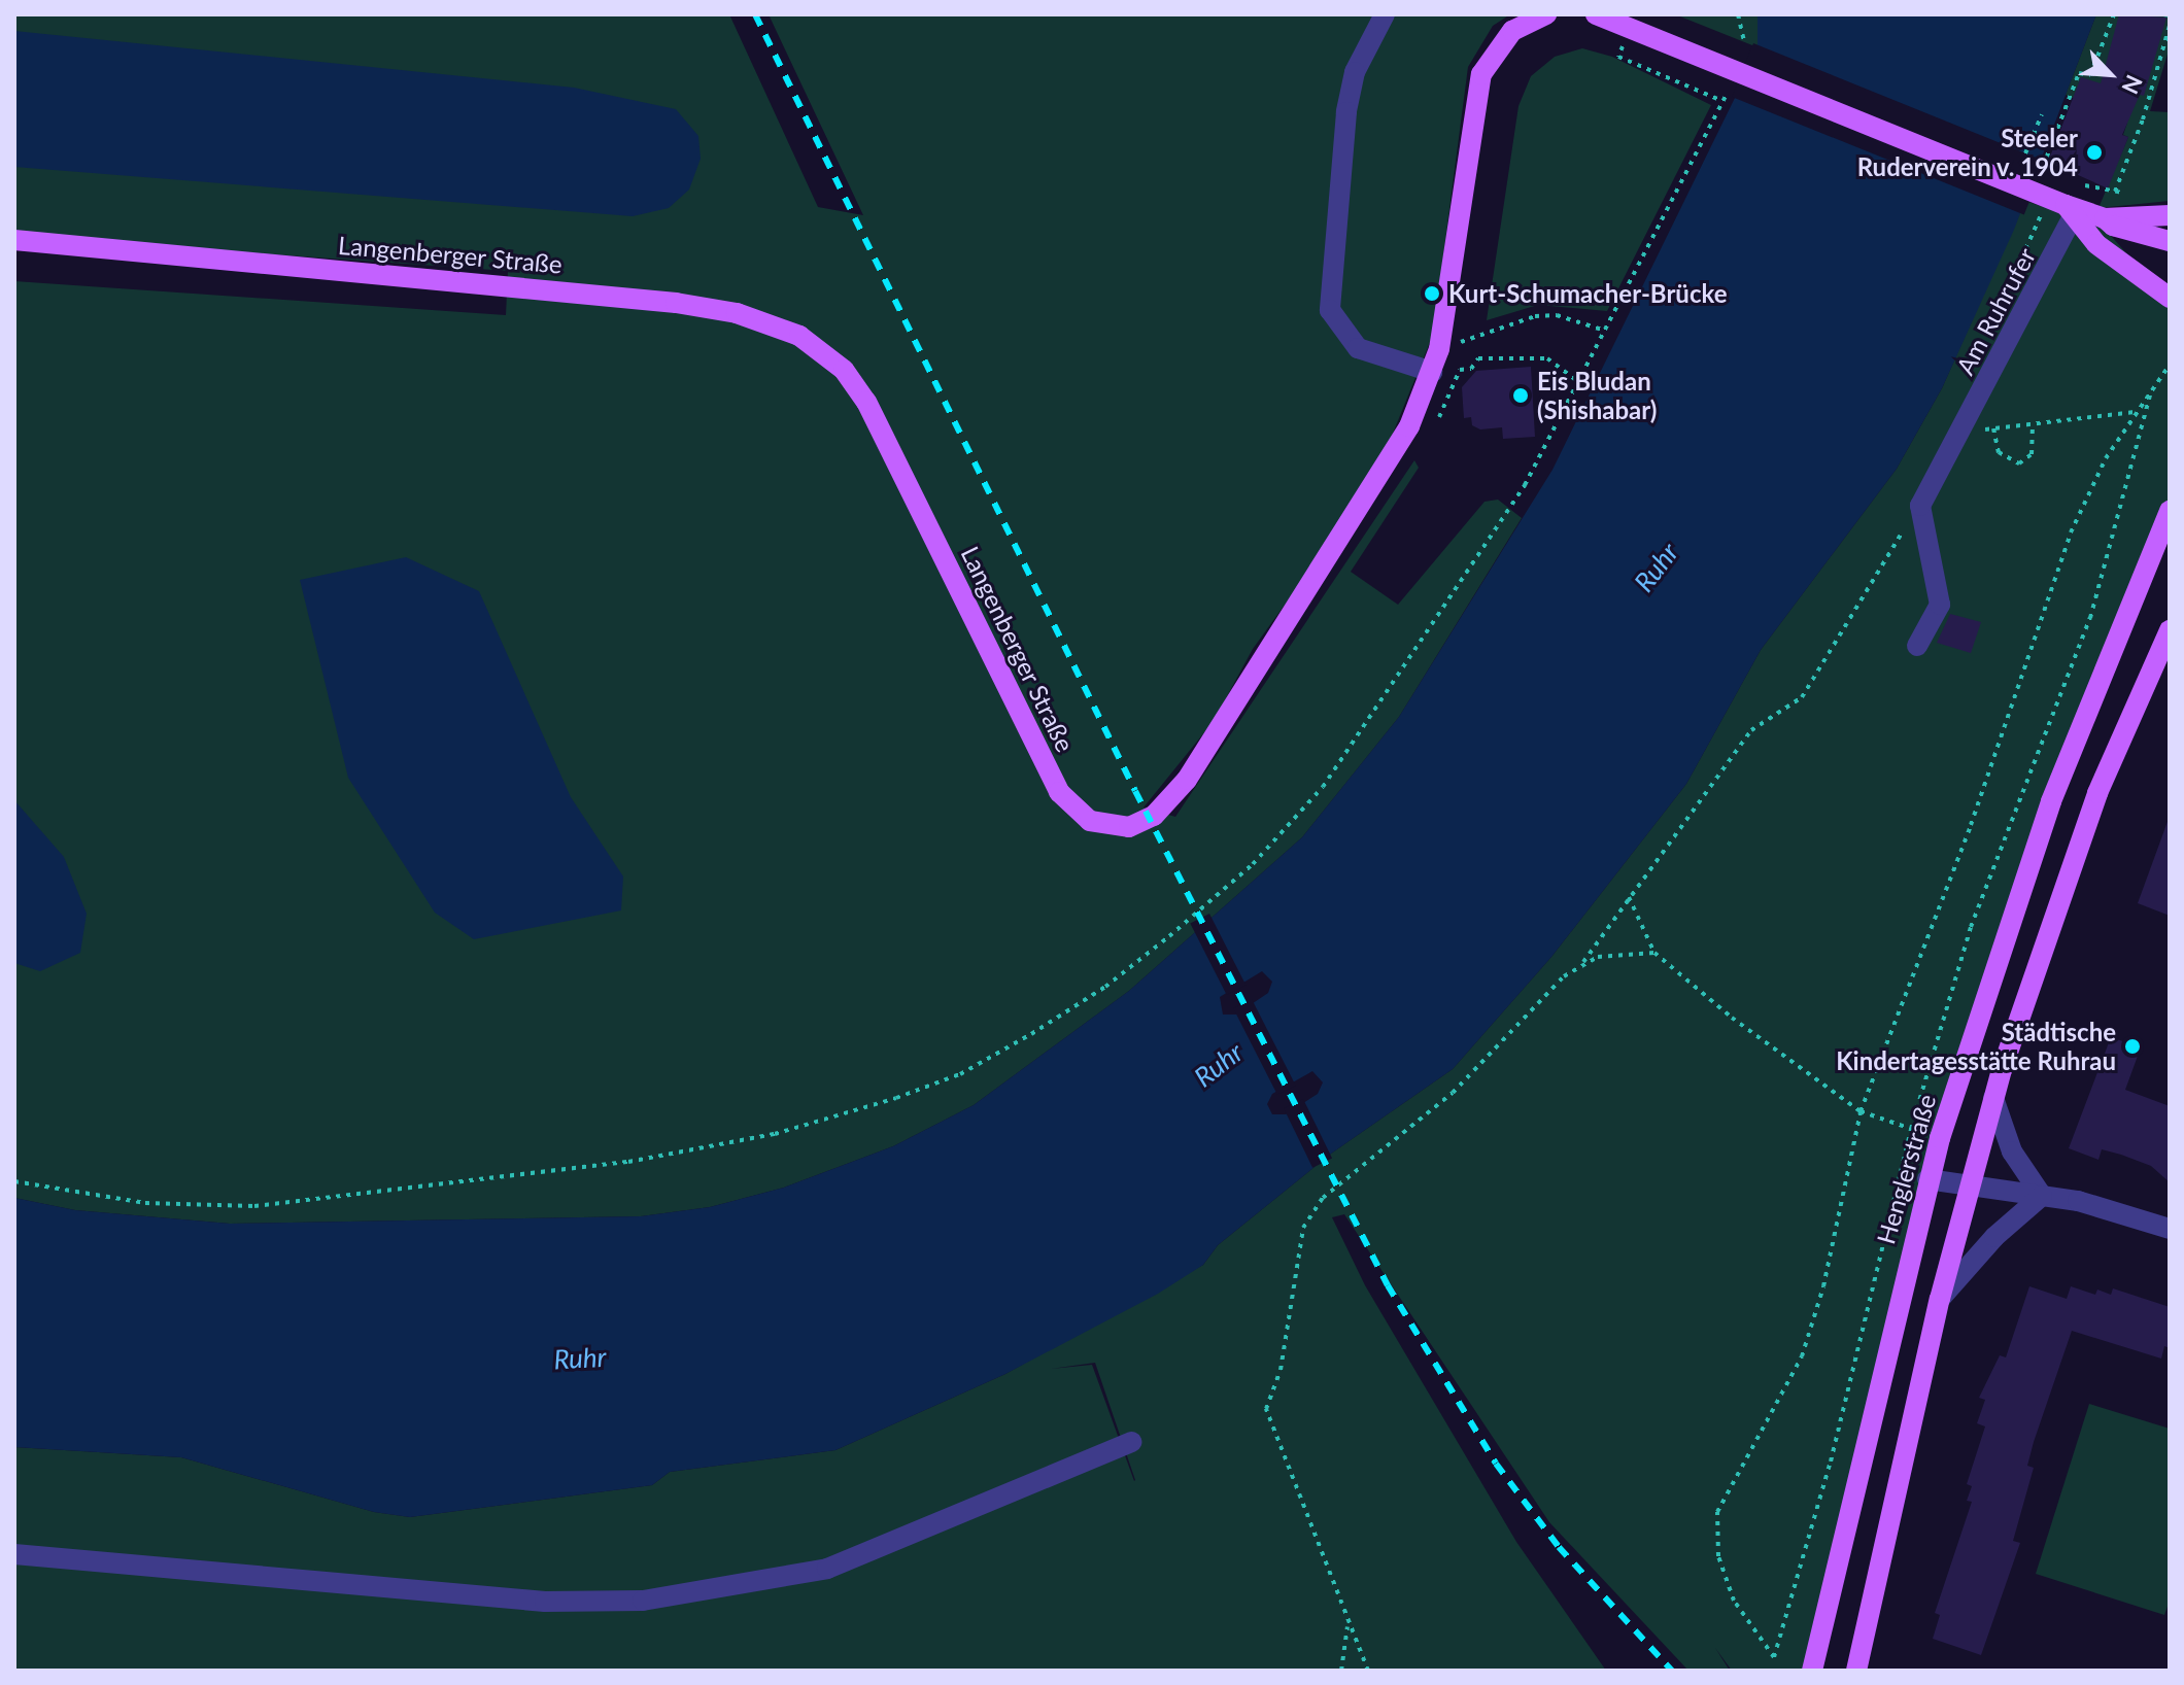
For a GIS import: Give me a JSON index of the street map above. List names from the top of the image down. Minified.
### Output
{"streets":{"main road":["Langenberger Straße","Henglerstraße"],"street":["Am Ruhrufer"]},"water":["Ruhr"],"places":["Steeler Ruderverein v. 1904","Kurt-Schumacher-Brücke","Eis Bludan (Shishabar)","Städtische Kindertagesstätte Ruhrau"],"north":"bottom right"}
